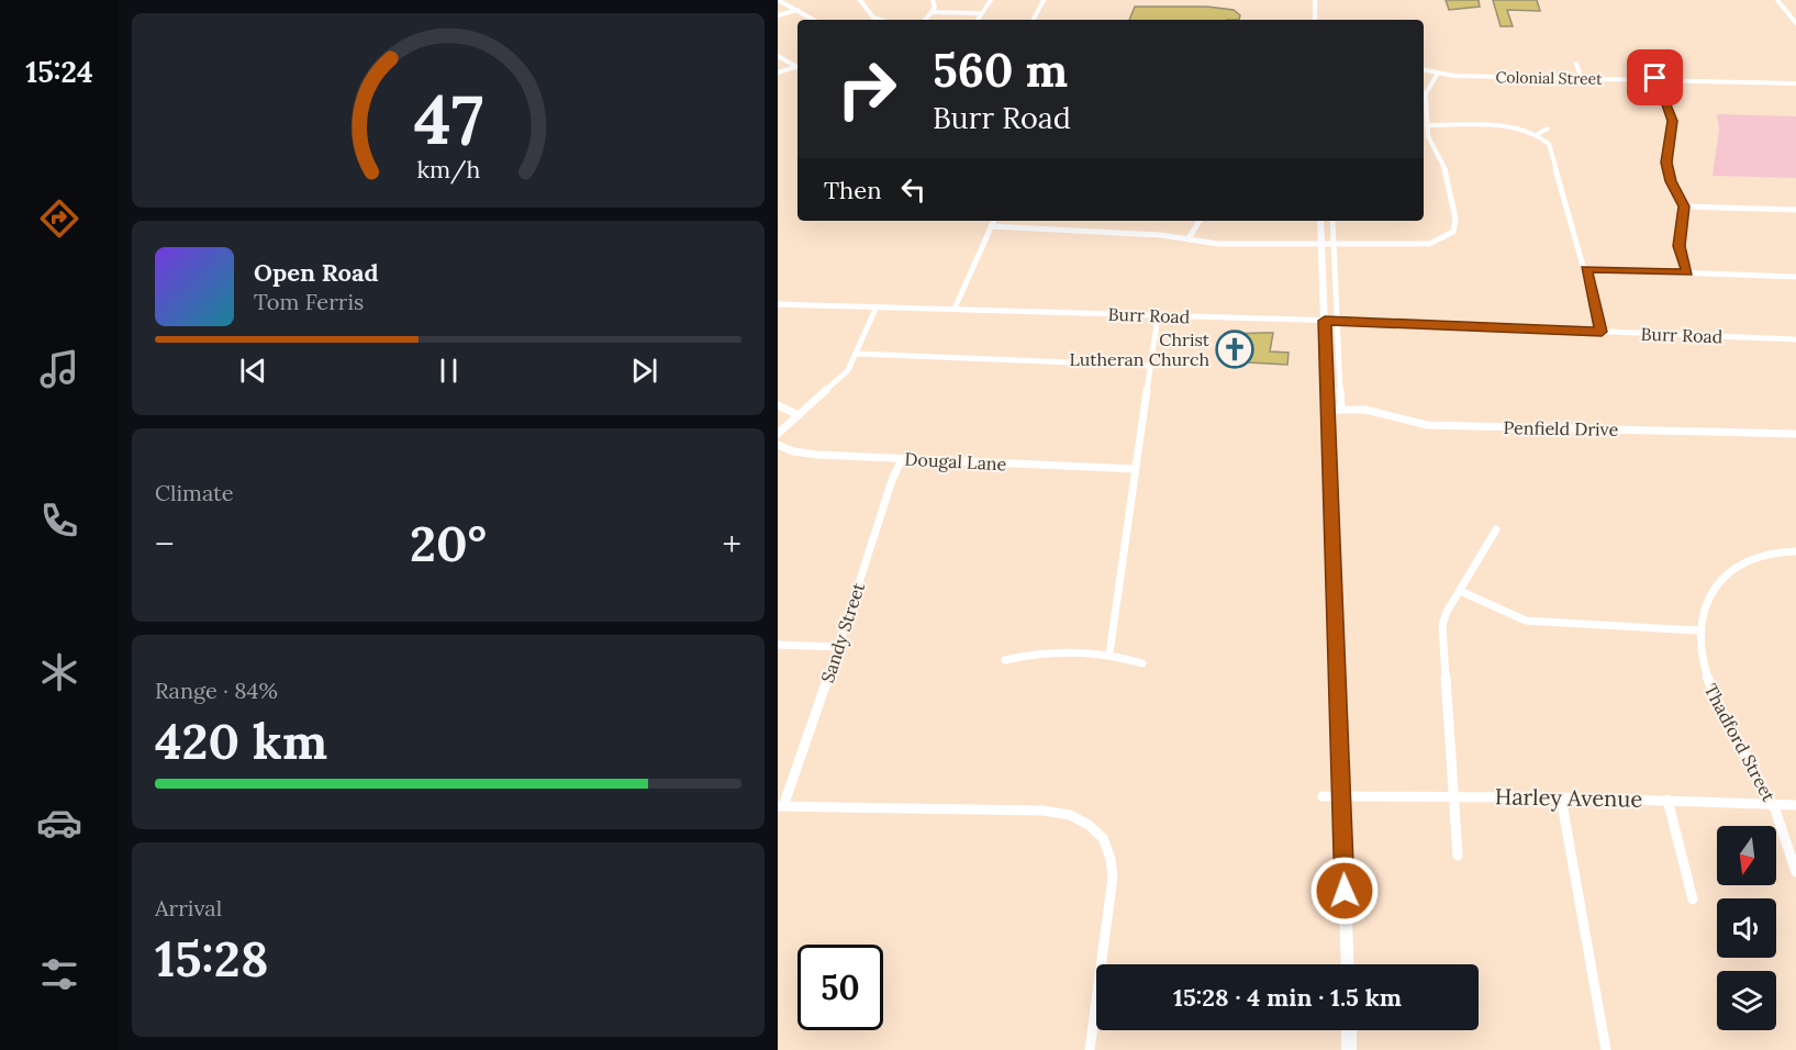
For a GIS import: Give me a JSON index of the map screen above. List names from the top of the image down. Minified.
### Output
{"streets":{"street":["Colonial Street","Burr Road","Penfield Drive","Dougal Lane","Sandy Street","Thadford Street","Harley Avenue"]},"crossings":[["Dougal Lane","Sandy Street"],["Thadford Street","Harley Avenue"]],"places":{"church":["Christ Lutheran Church"]},"north":"bottom","page":{"tabs":"15:24","turn":["560 m","Burr Road"],"then":"Then","song":["Open Road","Tom Ferris"],"tile":["Climate",["Range · 84%","420 km"],["Arrival","15:28"]],"heat":["−","20°","+"],"limit":"50","trip":"15:28 · 4 min · 1.5 km","gauge":["47","km/h"]}}
